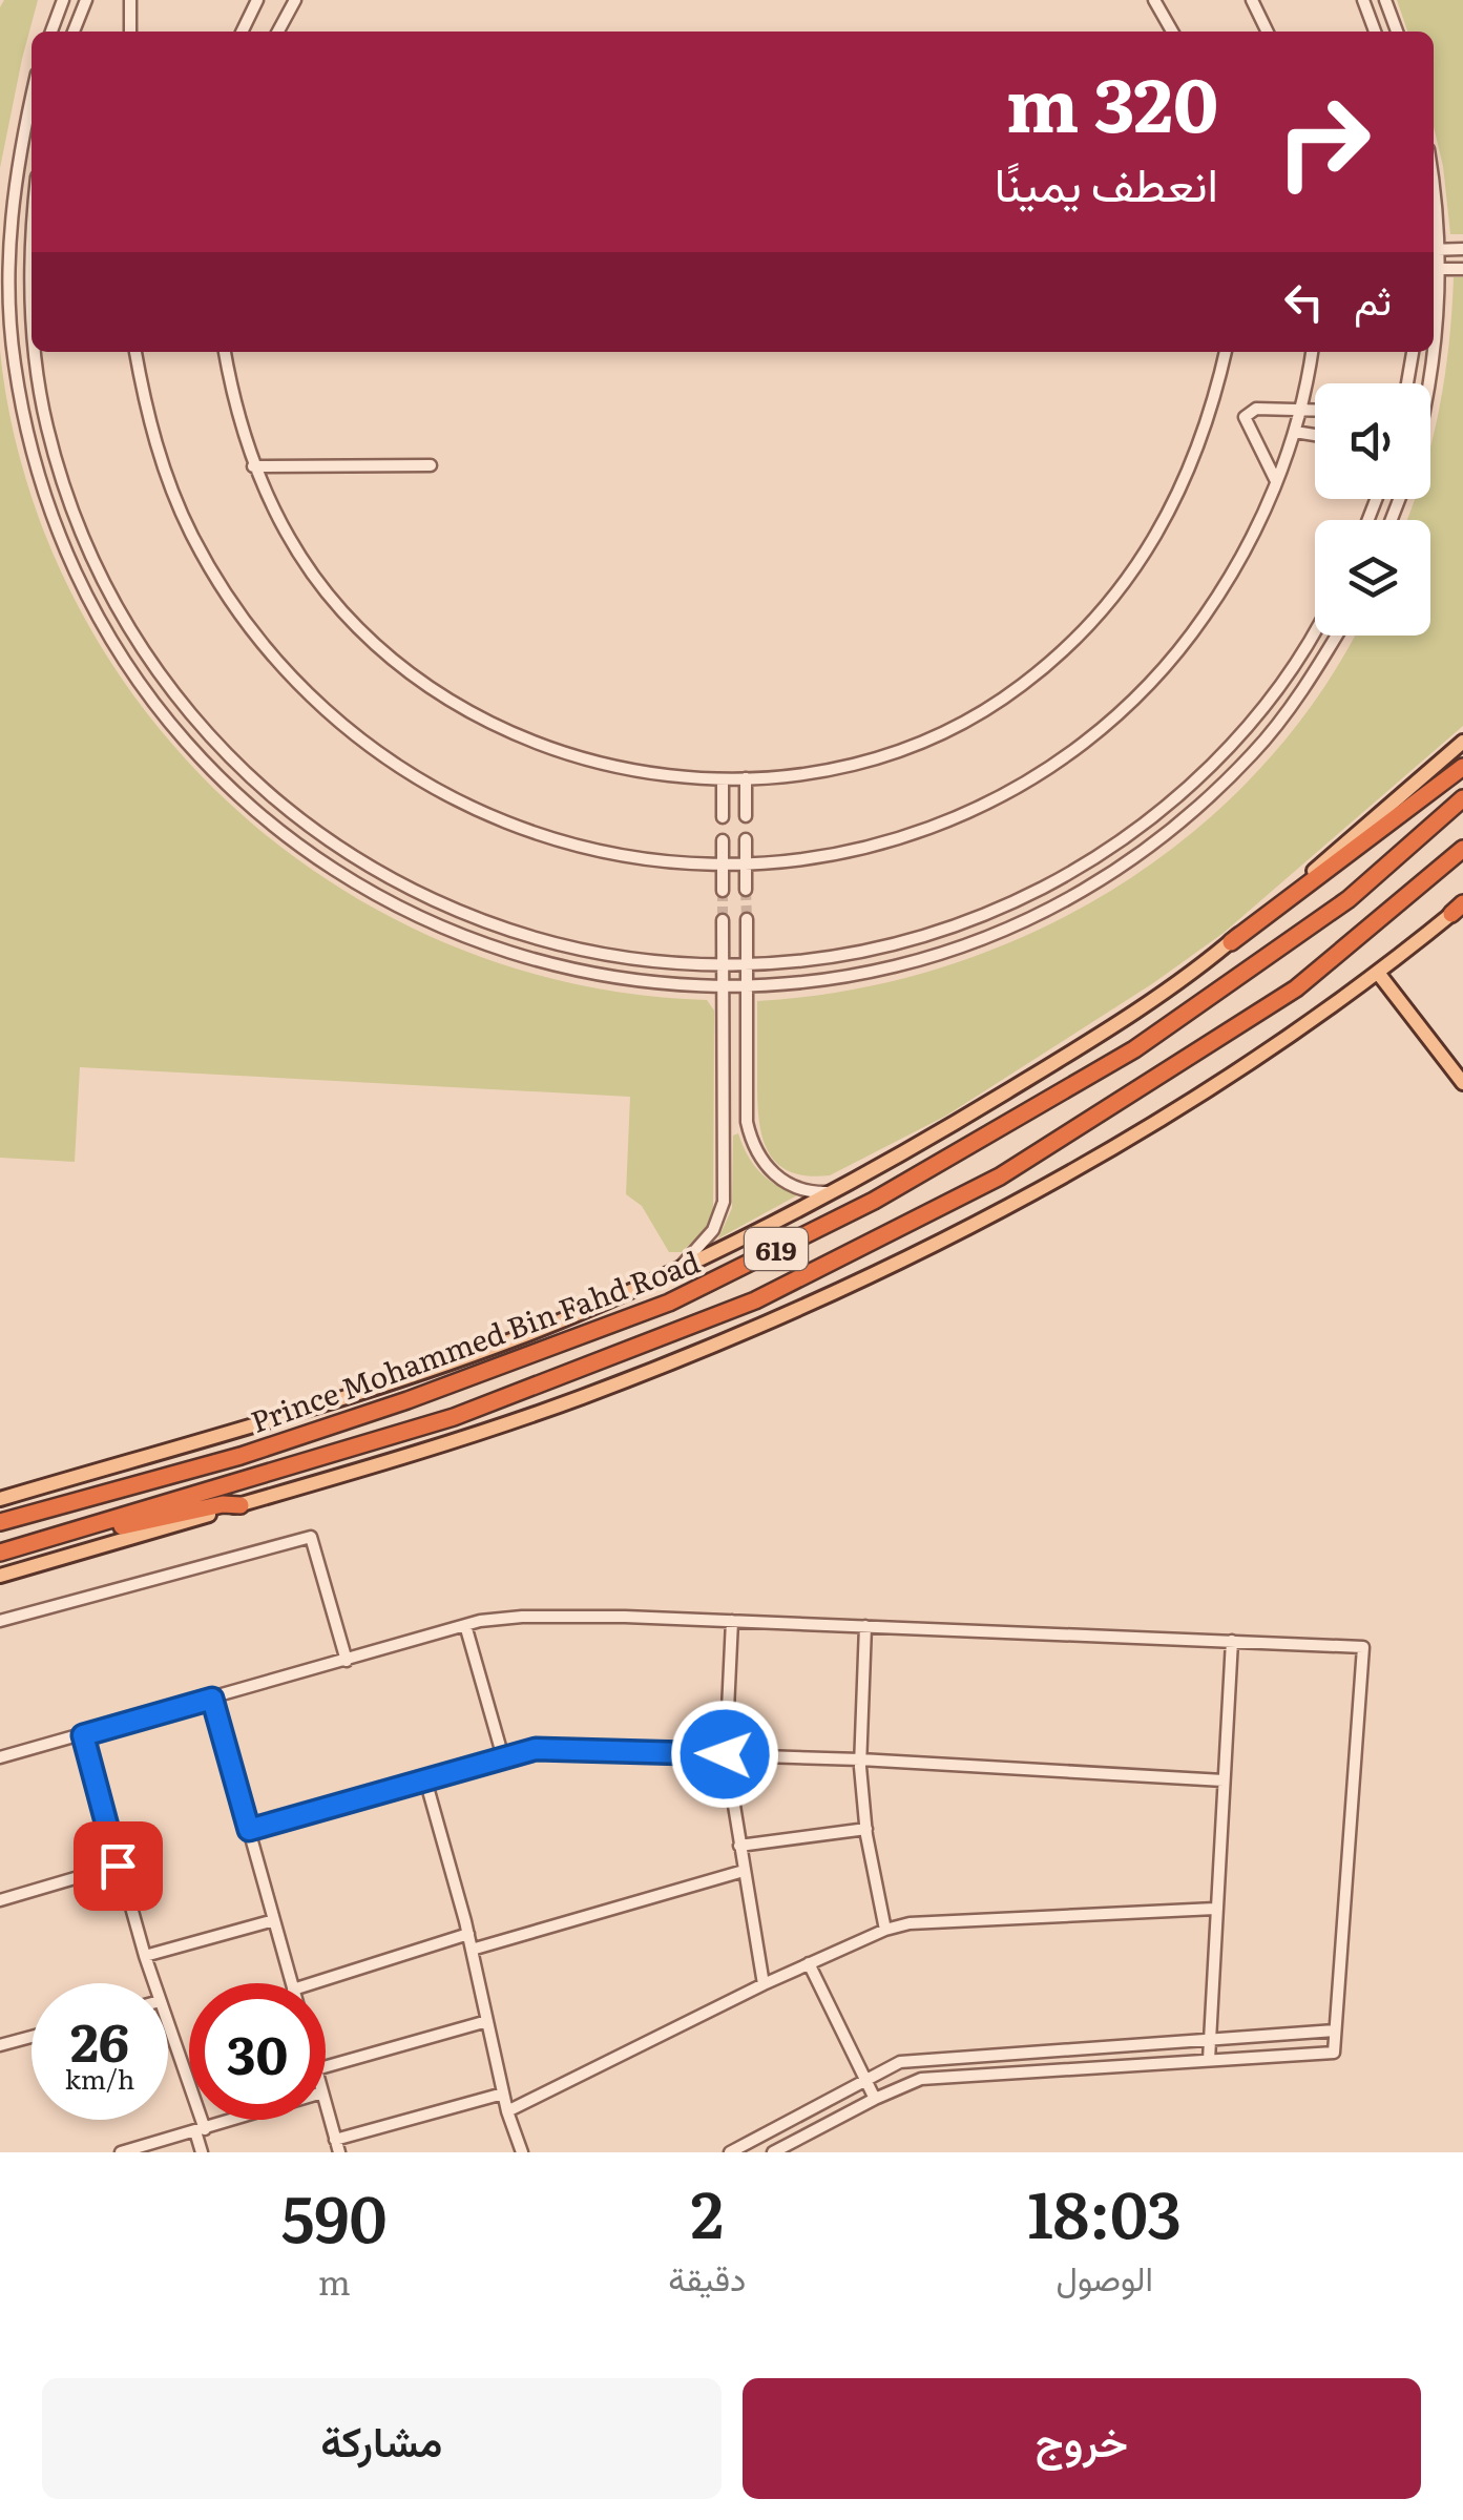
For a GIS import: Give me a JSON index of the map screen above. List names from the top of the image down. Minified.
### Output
{"streets":{"highway":["619","Prince Mohammed Bin Fahd Road"]},"page":{"turn":["320 m","انعطف يمينًا"],"then":"ثم","speed":"26 km/h","limit":"30","eta":["18:03","الوصول","2","دقيقة","590","m"],"buttons":["خروج","مشاركة"]}}
